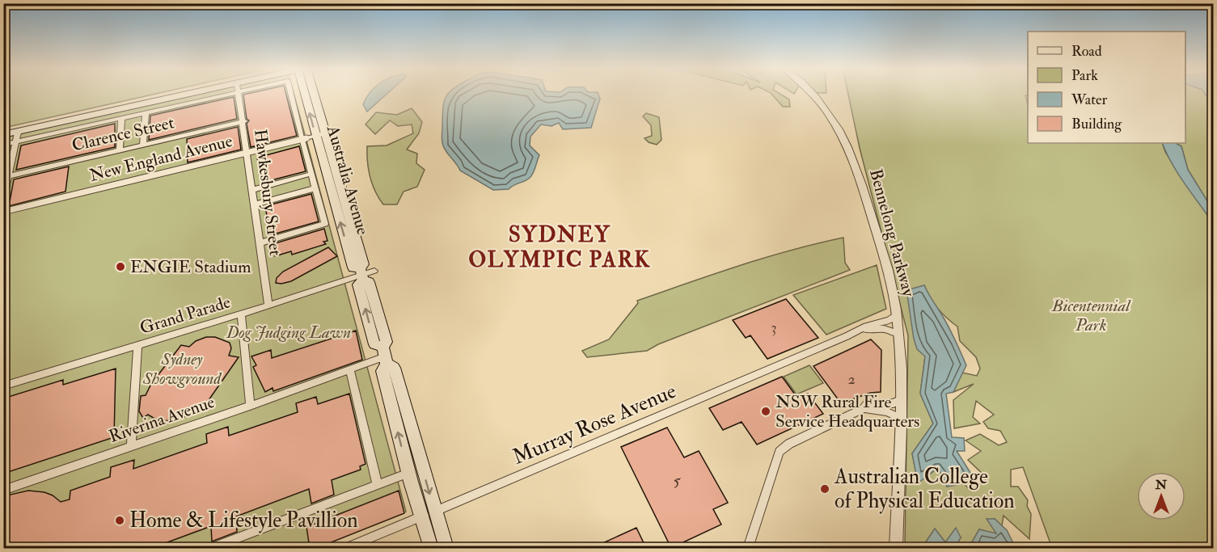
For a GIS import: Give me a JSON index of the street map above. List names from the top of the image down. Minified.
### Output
{"streets":{"main road":["Australia Avenue"],"street":["Clarence Street","New England Avenue","Hawkesbury Street","Bennelong Parkway","Grand Parade","Riverina Avenue","Murray Rose Avenue"]},"crossings":[["Clarence Street","Hawkesbury Street"],["New England Avenue","Australia Avenue"],["New England Avenue","Hawkesbury Street"],["Australia Avenue","Grand Parade"],["Hawkesbury Street","Grand Parade"],["Bennelong Parkway","Murray Rose Avenue"]],"districts":["SYDNEY OLYMPIC PARK"],"parks":["Bicentennial Park","Dog Judging Lawn","Sydney Showground"],"places":["ENGIE Stadium","NSW Rural Fire Service Headquarters","Australian College of Physical Education","Home & Lifestyle Pavillion"],"house_numbers":["3","2","5"],"legend":["Road","Park","Water","Building"],"north":"top"}
